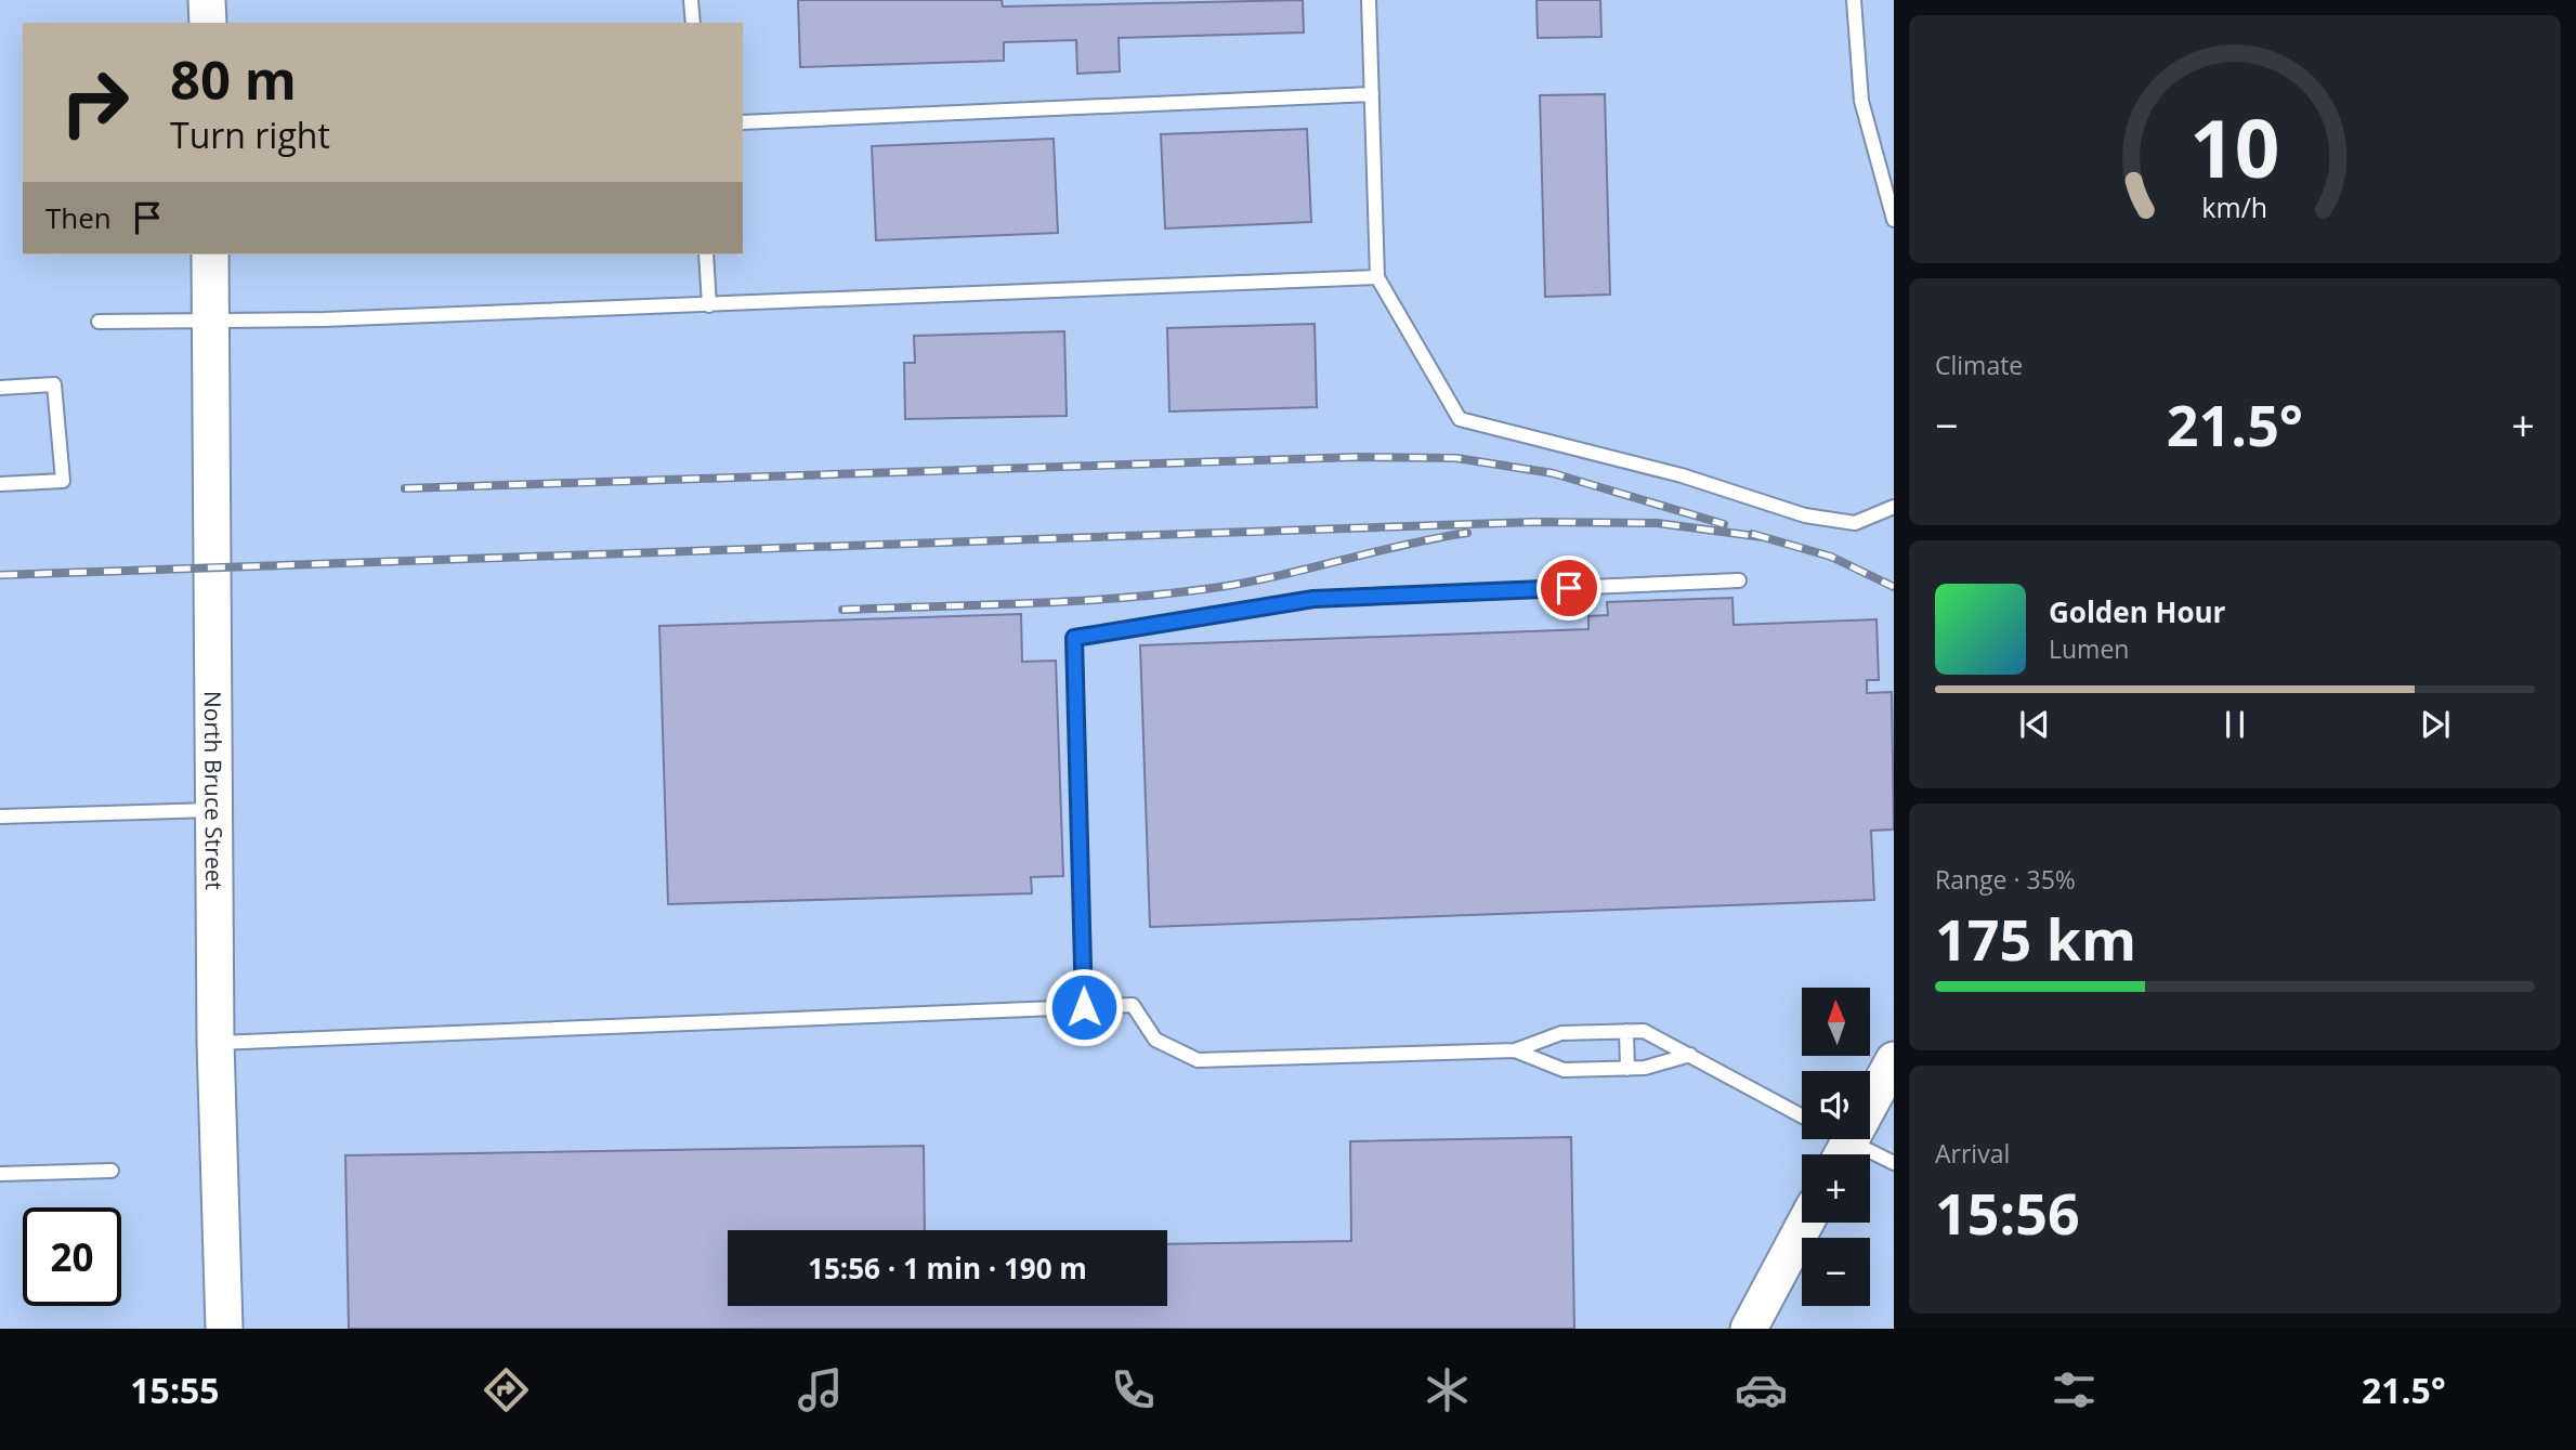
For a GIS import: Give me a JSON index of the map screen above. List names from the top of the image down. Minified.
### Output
{"streets":{"street":["North Bruce Street"]},"north":"top","page":{"turn":["80 m","Turn right"],"then":"Then","tile":["Climate",["Range · 35%","175 km"],["Arrival","15:56"]],"heat":["−","21.5°","+"],"song":["Golden Hour","Lumen"],"map_buttons":["+","−"],"limit":"20","trip":"15:56 · 1 min · 190 m","tabs":["15:55","21.5°"],"gauge":["10","km/h"]}}
